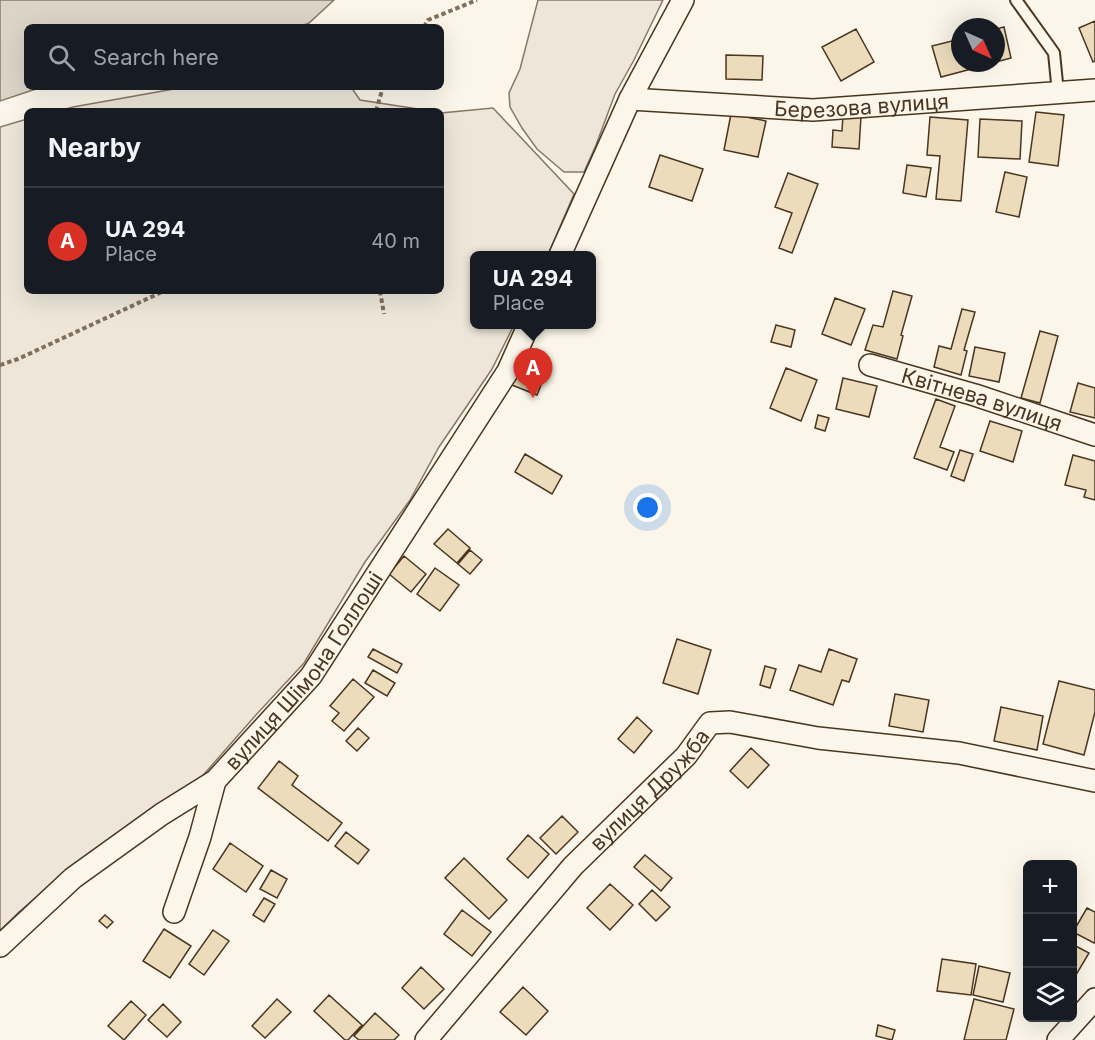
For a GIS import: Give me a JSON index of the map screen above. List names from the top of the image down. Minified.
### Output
{"streets":{"street":["Березова вулиця","Квітнева вулиця","вулиця Шімона Голлоші","вулиця Дружба"]},"north":"bottom right","page":{"search":"Search here","heading":"Nearby","list":[{"mark":"A","name":"UA 294","note":"Place","value":"40 m"}],"popup":["UA 294","Place"],"pins":"A","map_buttons":["+","−"]}}
